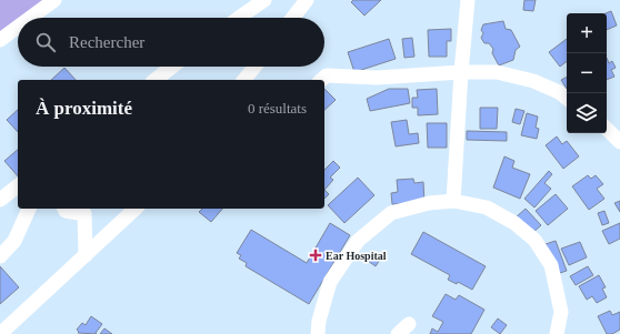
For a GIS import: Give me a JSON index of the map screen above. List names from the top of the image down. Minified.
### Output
{"places":{"health":["Ear Hospital"]},"page":{"map_buttons":["+","−"],"search":"Rechercher","heading":["À proximité","0 résultats"]}}
